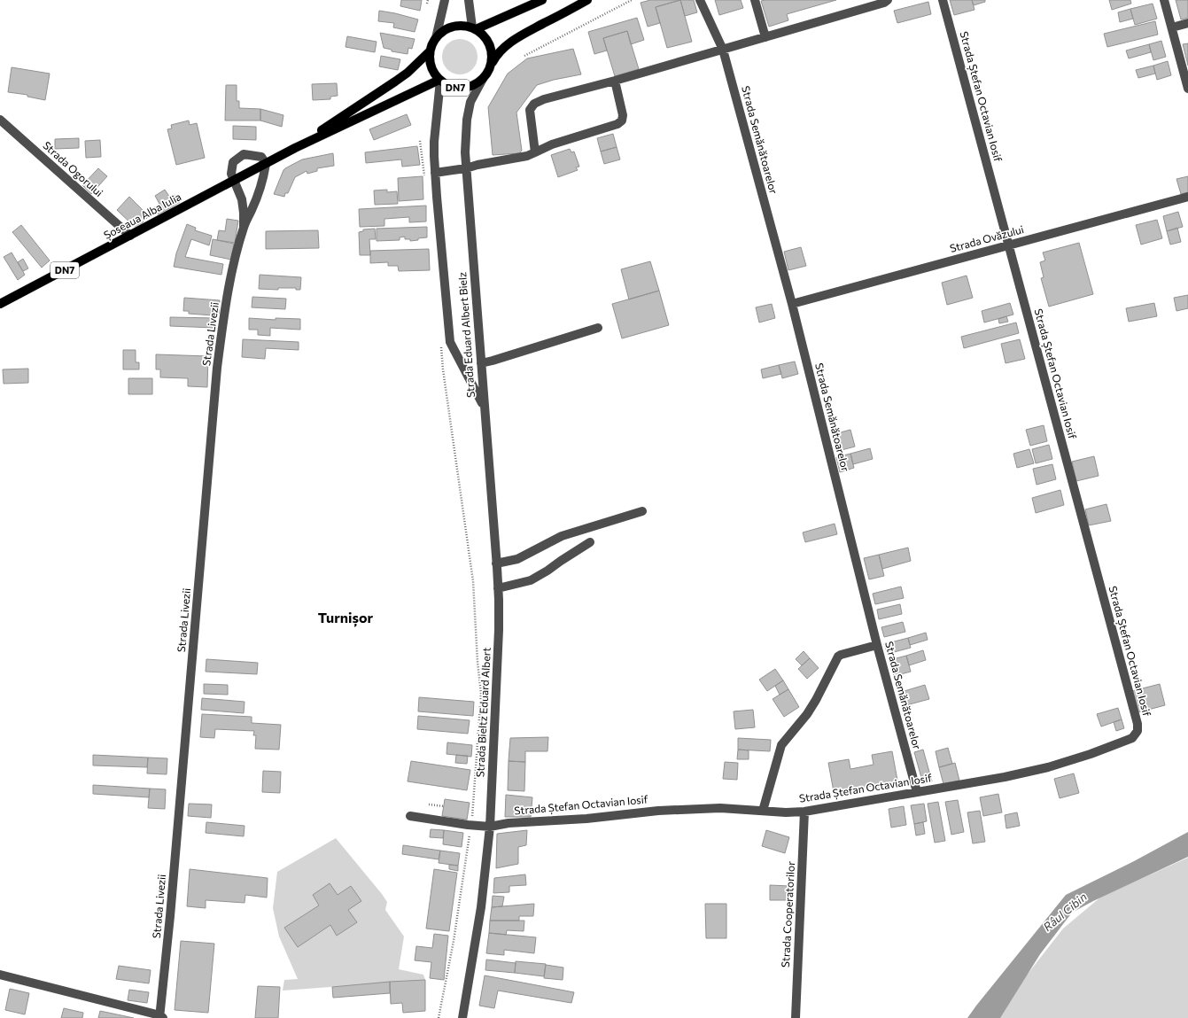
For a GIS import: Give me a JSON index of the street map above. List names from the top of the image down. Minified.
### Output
{"streets":{"main road":["DN7","Șoseaua Alba Iulia"],"street":["Strada Ștefan Octavian Iosif","Strada Semănătoarelor","Strada Ogorului","Strada Ovăzului","Strada Livezii","Strada Eduard Albert Bielz","Strada Bieltz Eduard Albert","Strada Cooperatorilor"]},"crossings":[["DN7","Șoseaua Alba Iulia"],["DN7","Strada Eduard Albert Bielz"],["Strada Ștefan Octavian Iosif","Strada Semănătoarelor"],["Strada Ștefan Octavian Iosif","Strada Ovăzului"],["Strada Ștefan Octavian Iosif","Strada Bieltz Eduard Albert"],["Strada Ștefan Octavian Iosif","Strada Cooperatorilor"],["Strada Semănătoarelor","Strada Ovăzului"],["Strada Ogorului","Șoseaua Alba Iulia"],["Șoseaua Alba Iulia","Strada Livezii"],["Șoseaua Alba Iulia","Strada Eduard Albert Bielz"],["Strada Eduard Albert Bielz","Strada Bieltz Eduard Albert"]],"districts":["Turnișor"],"water":["Râul Cibin"]}
